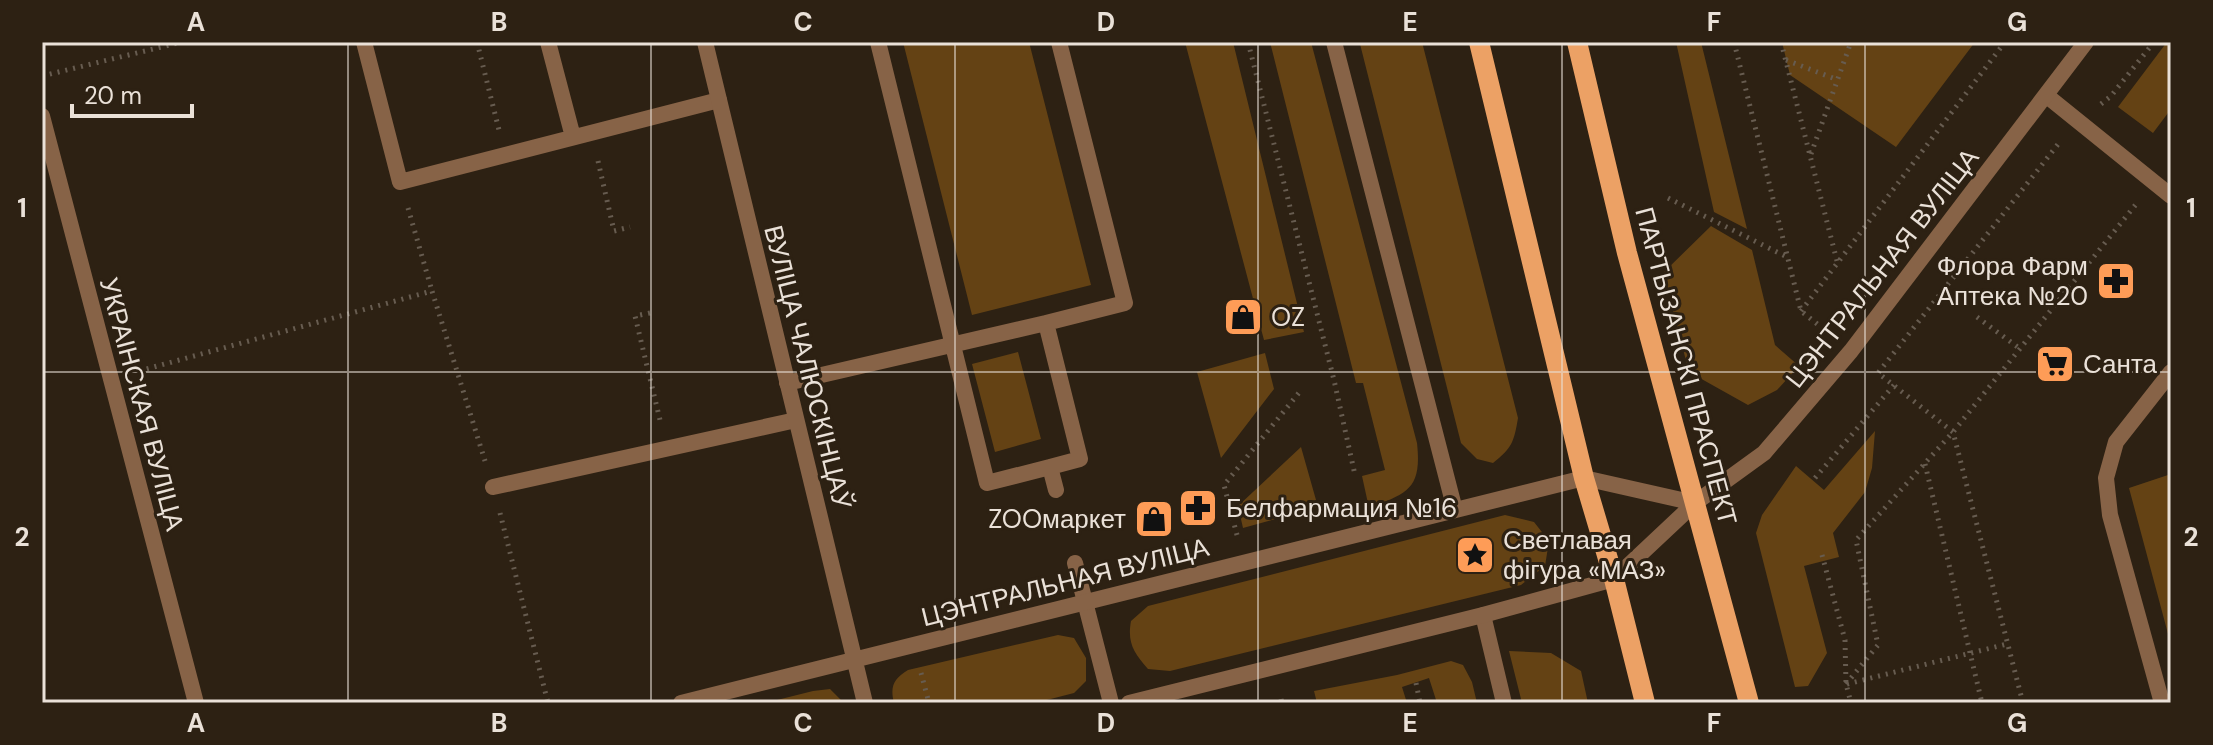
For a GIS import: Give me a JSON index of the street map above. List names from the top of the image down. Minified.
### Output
{"streets":{"main road":["ПАРТЫЗАНСКІ ПРАСПЕКТ"],"street":["ЦЭНТРАЛЬНАЯ ВУЛІЦА","ВУЛІЦА ЧАЛЮСКІНЦАЎ","УКРАІНСКАЯ ВУЛІЦА"]},"crossings":[["ЦЭНТРАЛЬНАЯ ВУЛІЦА","ПАРТЫЗАНСКІ ПРАСПЕКТ"],["ЦЭНТРАЛЬНАЯ ВУЛІЦА","ВУЛІЦА ЧАЛЮСКІНЦАЎ"]],"places":{"pharmacy":["Флора Фарм Аптека №20","Белфармация №16"],"shop":["OZ","ZOOмаркет"],"supermarket":["Санта"],"place":["Светлавая фігура «МАЗ»"]},"scale_bar":"20 m","grid":{"columns":["A","B","C","D","E","F","G"],"rows":["1","2"]}}
